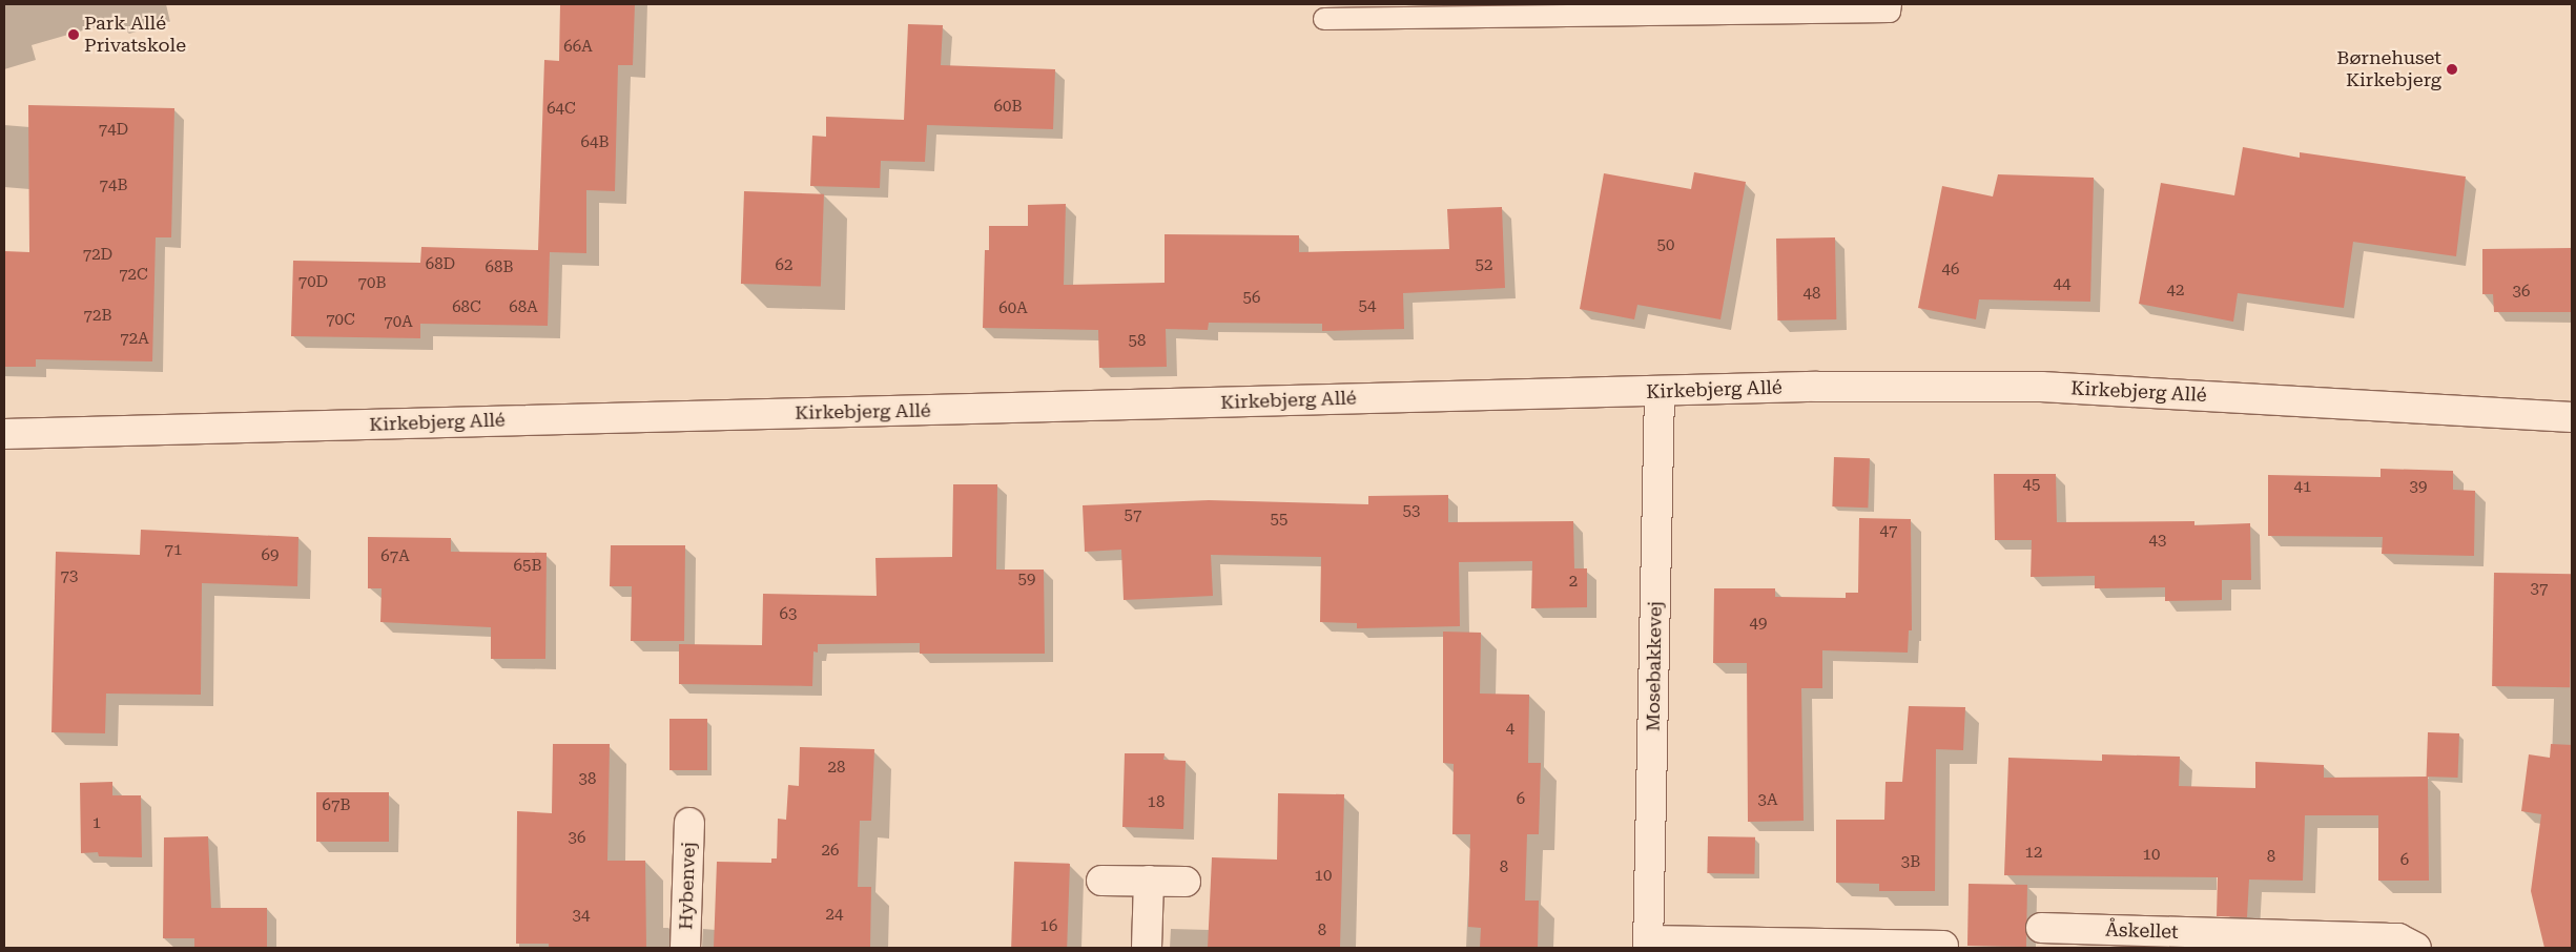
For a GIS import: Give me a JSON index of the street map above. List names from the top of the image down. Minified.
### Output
{"streets":{"street":["Kirkebjerg Allé","Mosebakkevej","Hybenvej","Åskellet"]},"crossings":[["Kirkebjerg Allé","Mosebakkevej"]],"places":["Park Allé Privatskole","Børnehuset Kirkebjerg"],"house_numbers":["66A","60B","64C","74D","64B","74B","50","72D","68D","62","52","68B","46","72C","70D","70B","44","42","36","48","56","54","68C","68A","60A","72B","70C","70A","72A","58","45","41","39","53","57","55","47","43","71","69","67A","65B","73","59","2","37","63","49","4","28","38","6","3A","18","67B","1","36","26","12","10","8","6","3B","8","10","24","34","16","8"]}
